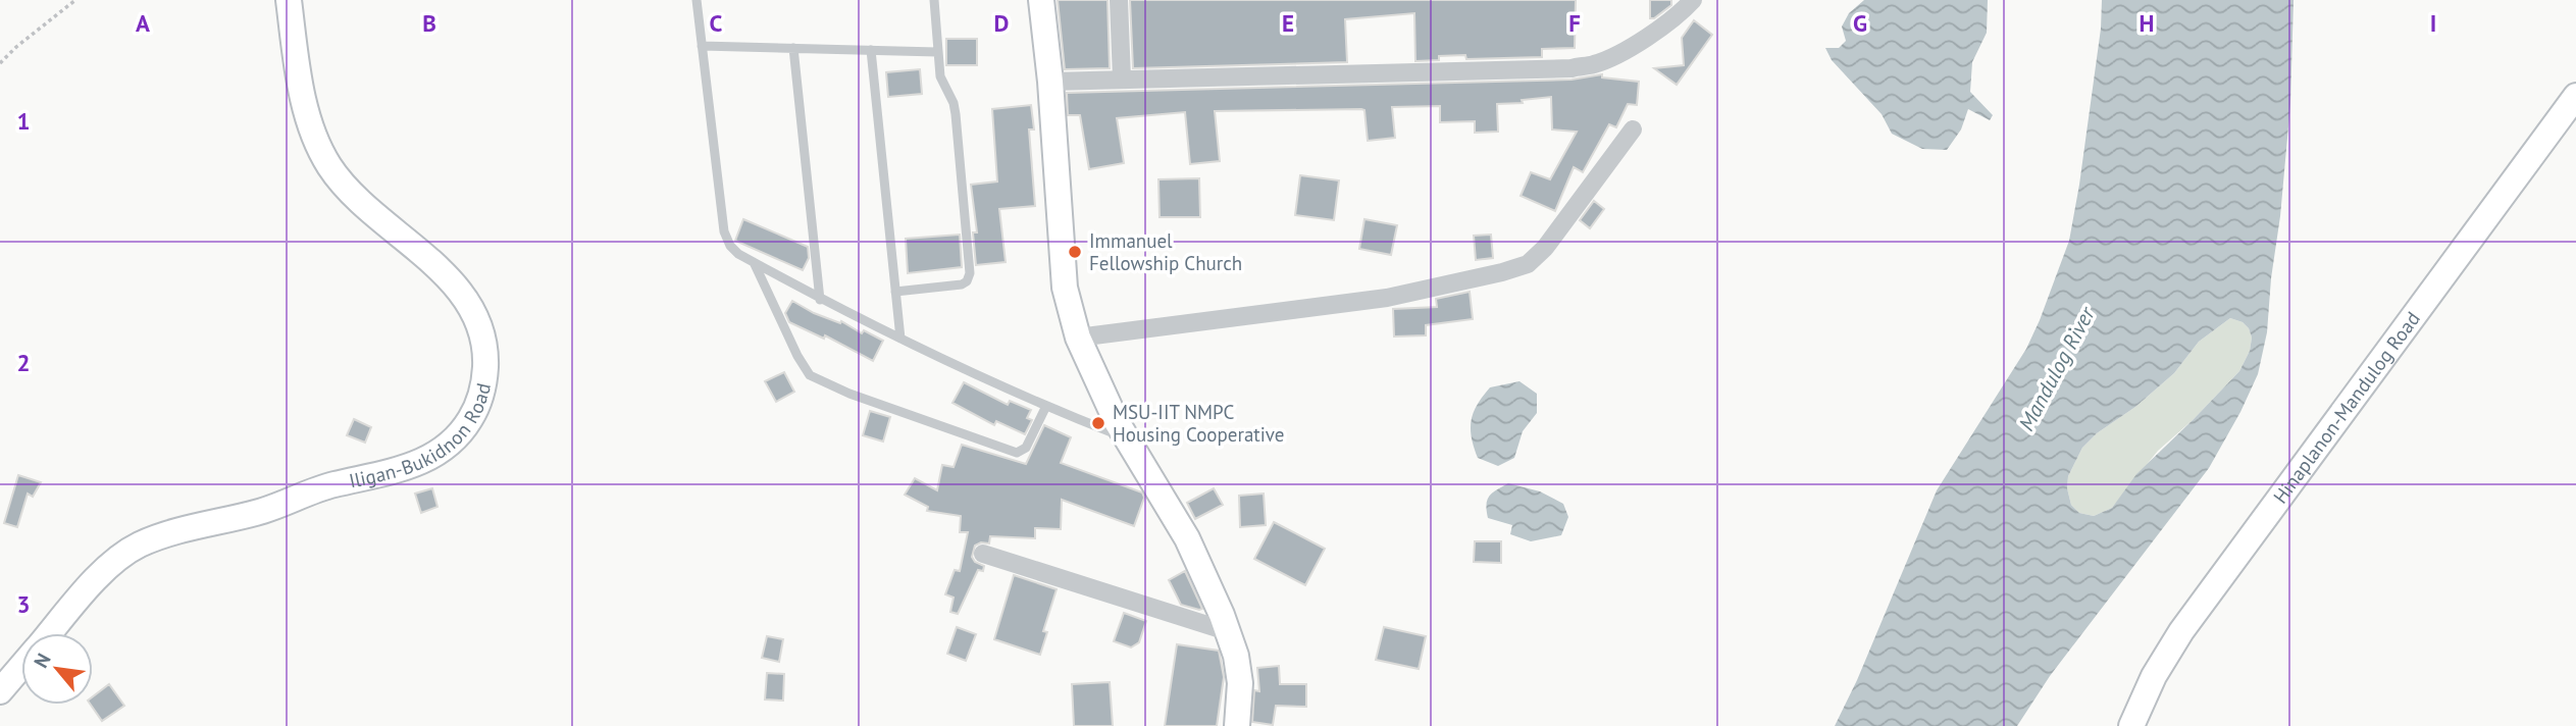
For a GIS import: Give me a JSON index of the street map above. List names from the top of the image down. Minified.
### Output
{"streets":{"street":["Hinaplanon-Mandulog Road","Iligan-Bukidnon Road"]},"water":["Mandulog River"],"places":["Immanuel Fellowship Church","MSU-IIT NMPC Housing Cooperative"],"north":"top left","grid":{"columns":["A","B","C","D","E","F","G","H","I"],"rows":["1","2","3"]}}
